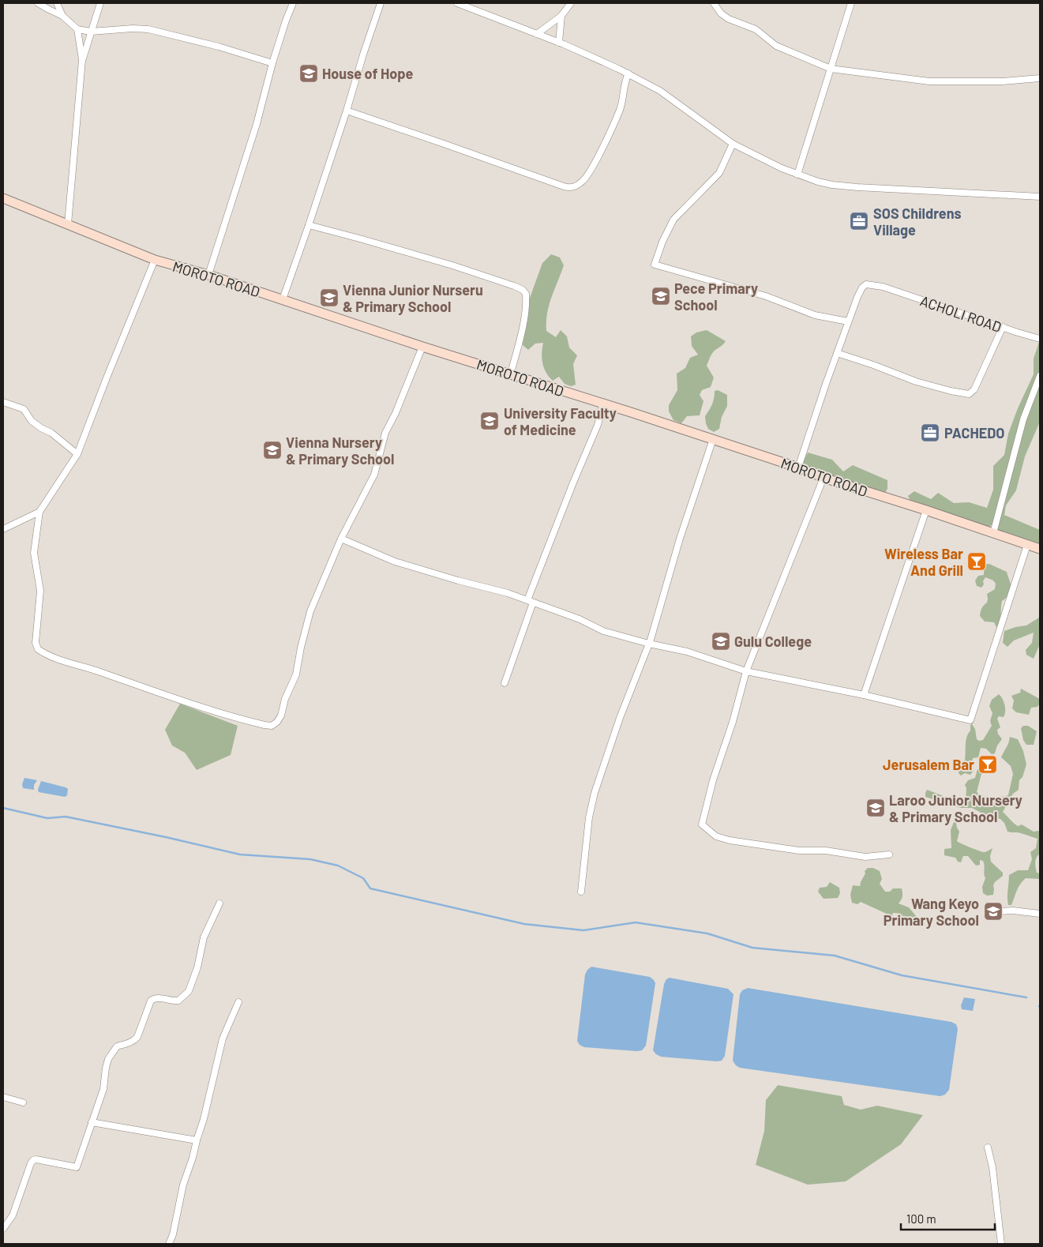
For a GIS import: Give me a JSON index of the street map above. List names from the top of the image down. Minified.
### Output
{"streets":{"main road":["MOROTO ROAD"],"street":["ACHOLI ROAD"]},"crossings":[["MOROTO ROAD","ACHOLI ROAD"]],"places":{"school or university":["House of Hope","Pece Primary School","Vienna Junior Nurseru & Primary School","University Faculty of Medicine","Vienna Nursery & Primary School","Gulu College","Laroo Junior Nursery & Primary School","Wang Keyo Primary School"],"office":["SOS Childrens Village","PACHEDO"],"bar":["Wireless Bar And Grill","Jerusalem Bar"]},"scale_bar":"100 m"}
